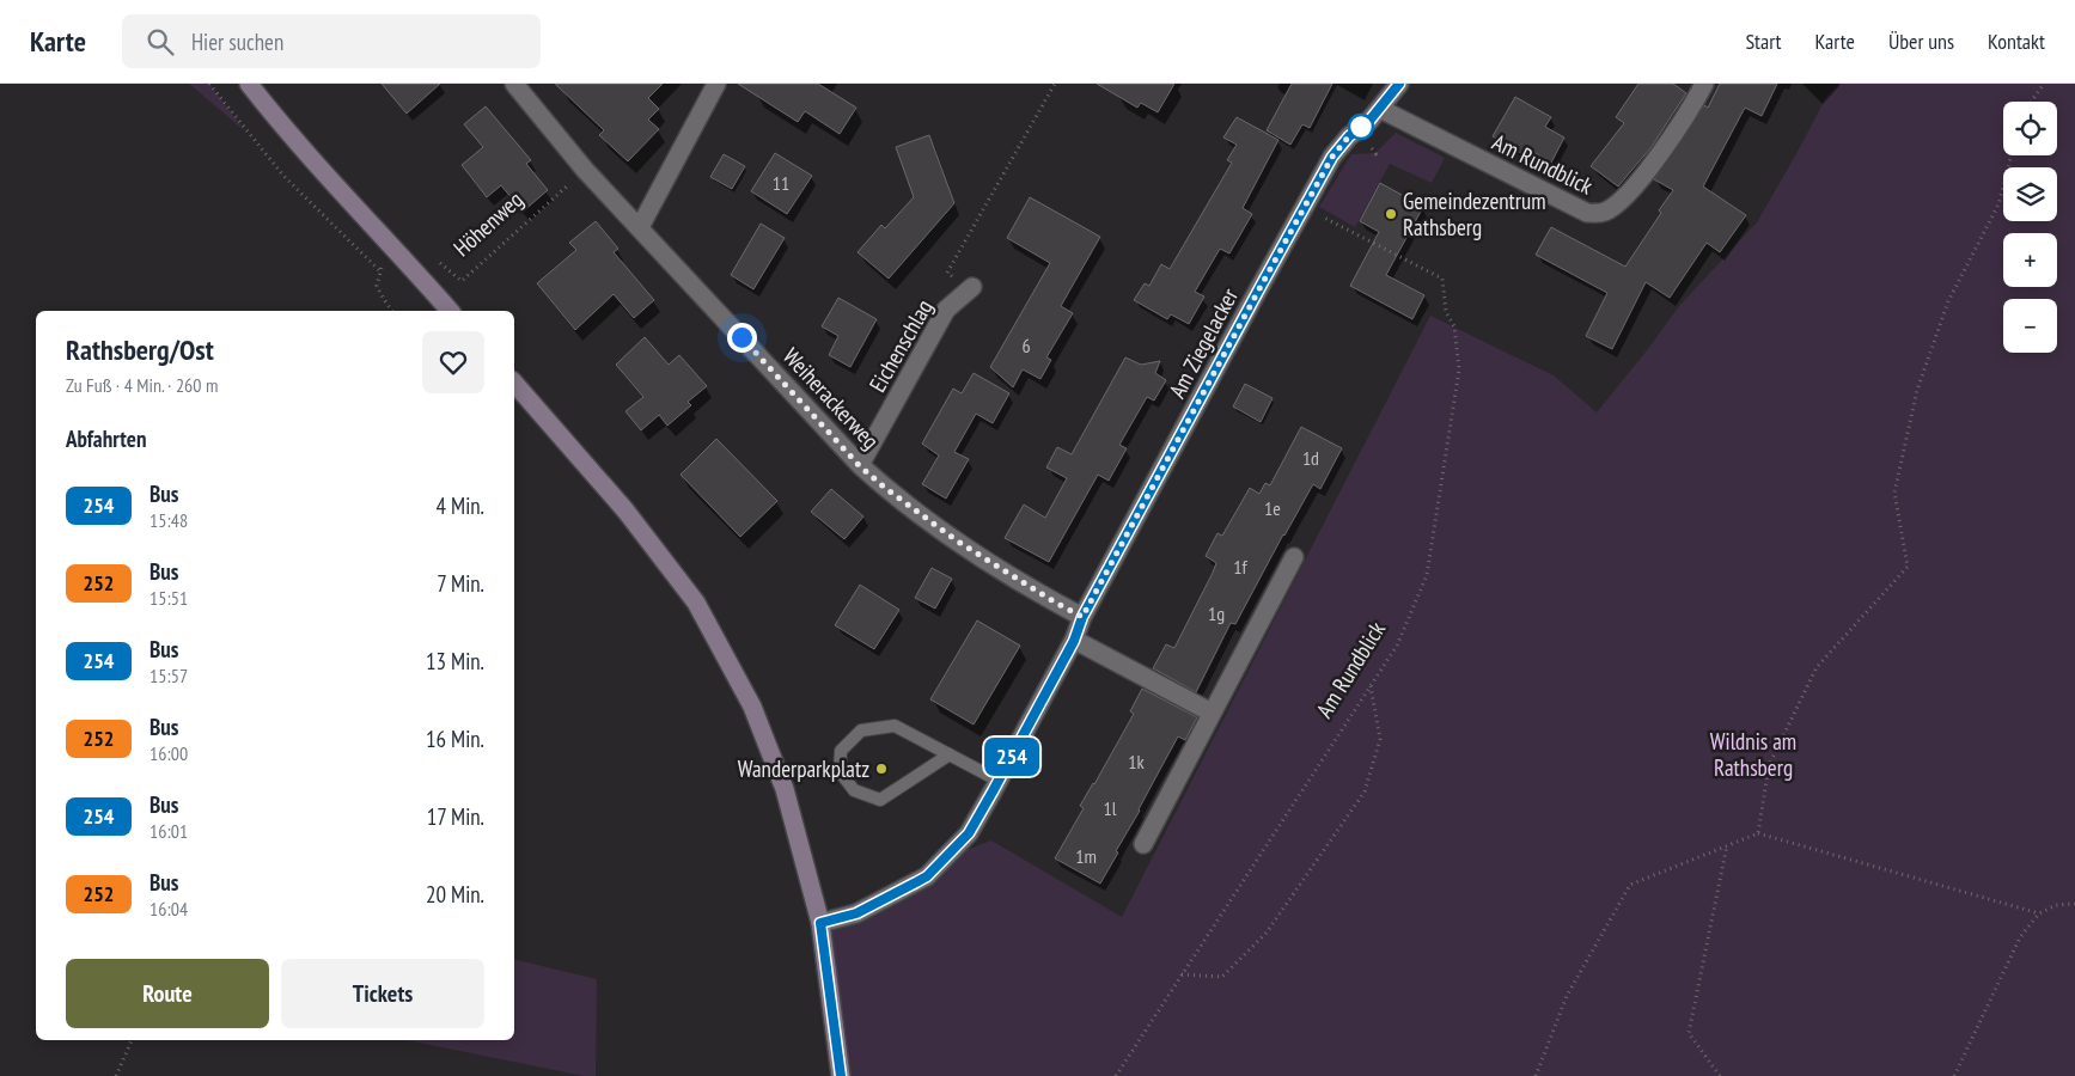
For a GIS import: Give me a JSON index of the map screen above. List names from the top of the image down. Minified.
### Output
{"streets":{"street":["Am Rundblick","Am Ziegelacker","Eichenschlag","Weiherackerweg"],"path":["Höhenweg"]},"crossings":[["Am Rundblick","Am Ziegelacker"],["Höhenweg","Weiherackerweg"],["Am Ziegelacker","Weiherackerweg"],["Eichenschlag","Weiherackerweg"]],"parks":["Wildnis am Rathsberg"],"places":["Gemeindezentrum Rathsberg","Wanderparkplatz"],"lines":["bus line 254"],"house_numbers":["11","6","1d","1e","1f","1g","1k","1l","1m"],"page":{"header":"Karte","search":"Hier suchen","nav":["Start","Karte","Über uns","Kontakt"],"on_map":"254","map_buttons":["+","−"],"heading":[["Rathsberg/Ost","Zu Fuß · 4 Min. · 260 m"],"Abfahrten"],"list":[{"mark":"254","name":"Bus","note":"15:48","value":"4 Min."},{"mark":"252","name":"Bus","note":"15:51","value":"7 Min."},{"mark":"254","name":"Bus","note":"15:57","value":"13 Min."},{"mark":"252","name":"Bus","note":"16:00","value":"16 Min."},{"mark":"254","name":"Bus","note":"16:01","value":"17 Min."},{"mark":"252","name":"Bus","note":"16:04","value":"20 Min."}],"buttons":["Route","Tickets"]}}
